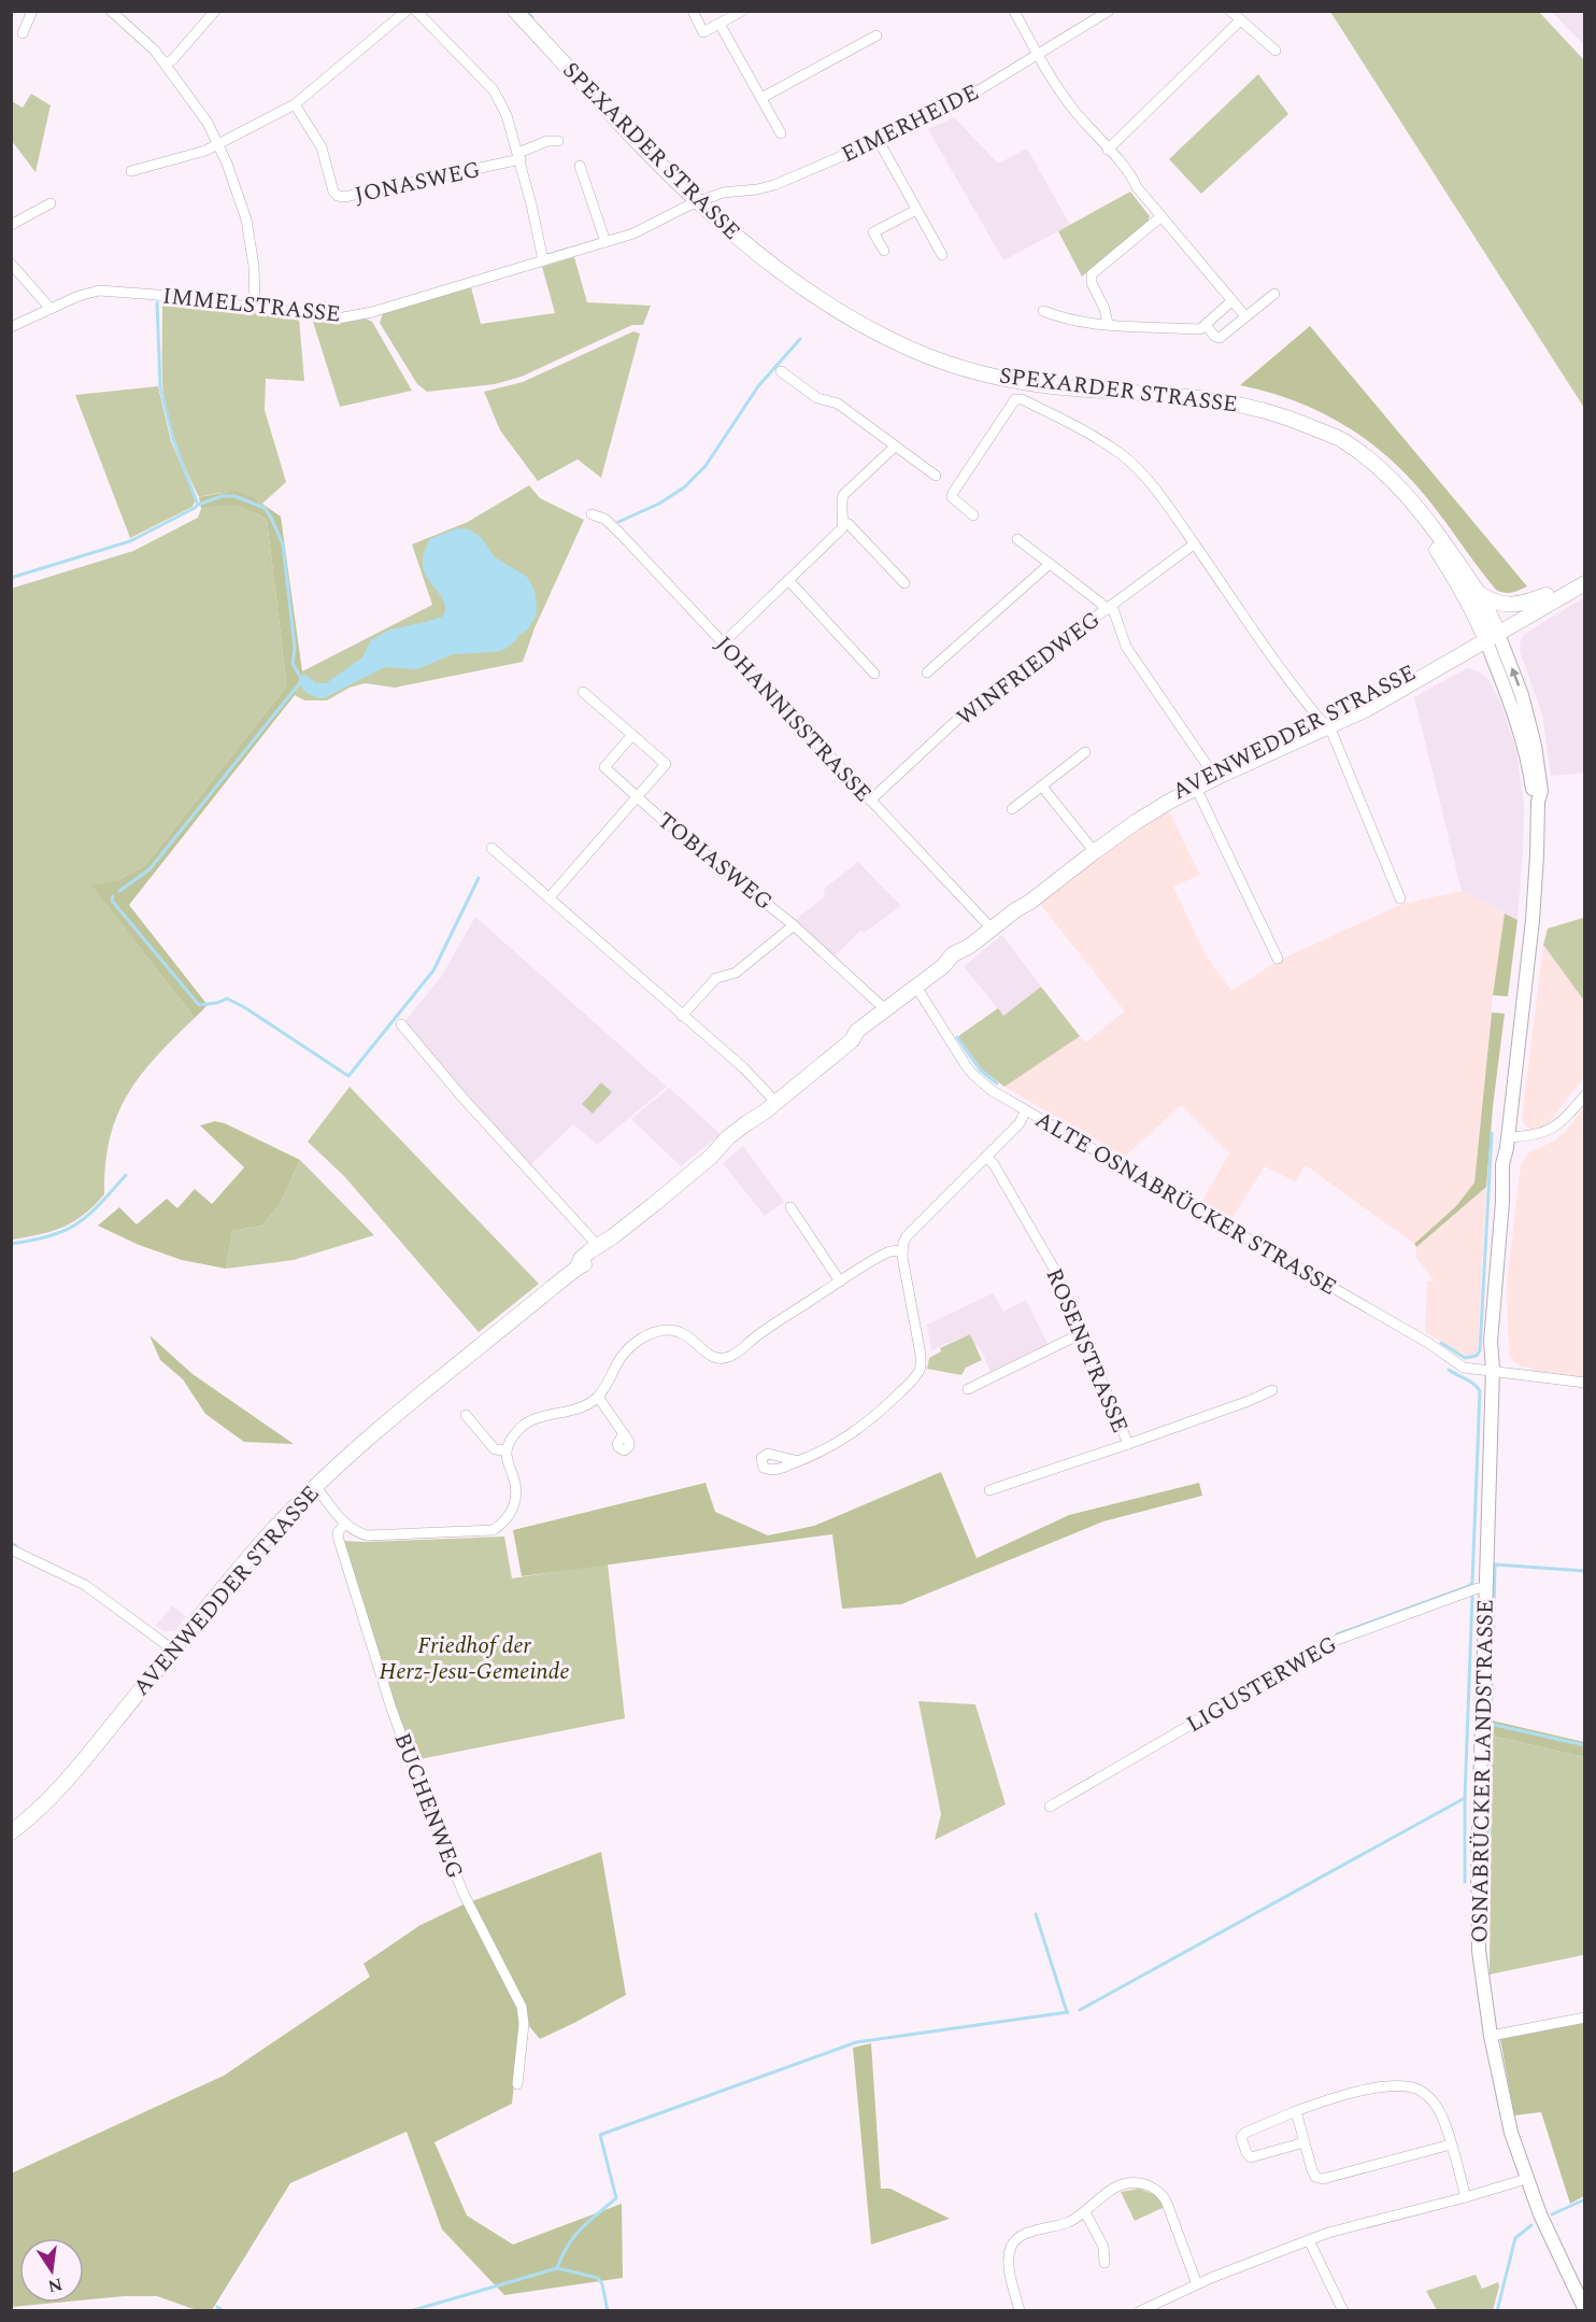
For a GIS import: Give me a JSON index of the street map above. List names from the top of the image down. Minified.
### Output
{"streets":{"main road":["SPEXARDER STRASSE","AVENWEDDER STRASSE"],"street":["EIMERHEIDE","JONASWEG","IMMELSTRASSE","WINFRIEDWEG","JOHANNISSTRASSE","TOBIASWEG","ALTE OSNABRÜCKER STRASSE","ROSENSTRASSE","LIGUSTERWEG","OSNABRÜCKER LANDSTRASSE","BUCHENWEG"]},"crossings":[["EIMERHEIDE","SPEXARDER STRASSE"],["EIMERHEIDE","IMMELSTRASSE"],["SPEXARDER STRASSE","IMMELSTRASSE"],["SPEXARDER STRASSE","AVENWEDDER STRASSE"],["SPEXARDER STRASSE","OSNABRÜCKER LANDSTRASSE"],["WINFRIEDWEG","JOHANNISSTRASSE"],["JOHANNISSTRASSE","AVENWEDDER STRASSE"],["AVENWEDDER STRASSE","TOBIASWEG"],["AVENWEDDER STRASSE","ALTE OSNABRÜCKER STRASSE"],["AVENWEDDER STRASSE","OSNABRÜCKER LANDSTRASSE"],["ALTE OSNABRÜCKER STRASSE","OSNABRÜCKER LANDSTRASSE"],["LIGUSTERWEG","OSNABRÜCKER LANDSTRASSE"]],"parks":["Friedhof der Herz-Jesu-Gemeinde"],"north":"bottom"}
